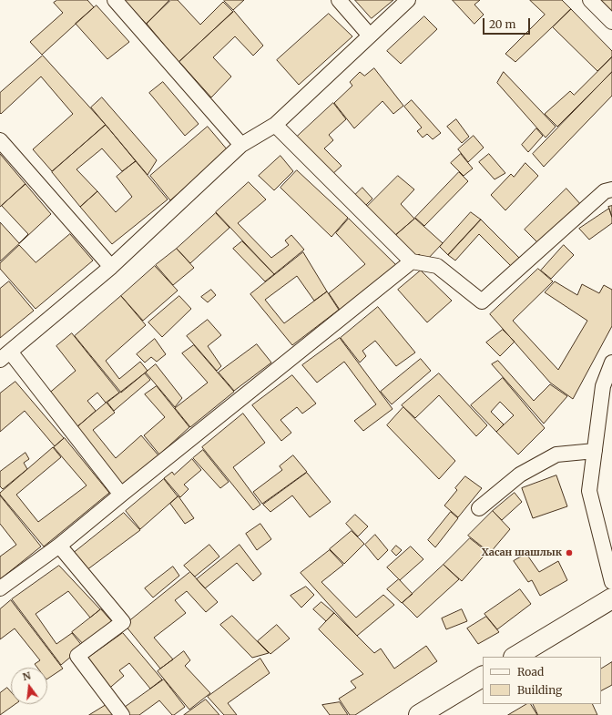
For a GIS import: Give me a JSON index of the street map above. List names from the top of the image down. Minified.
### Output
{"places":["Хасан шашлык"],"legend":["Road","Building"],"scale_bar":"20 m","north":"top"}
